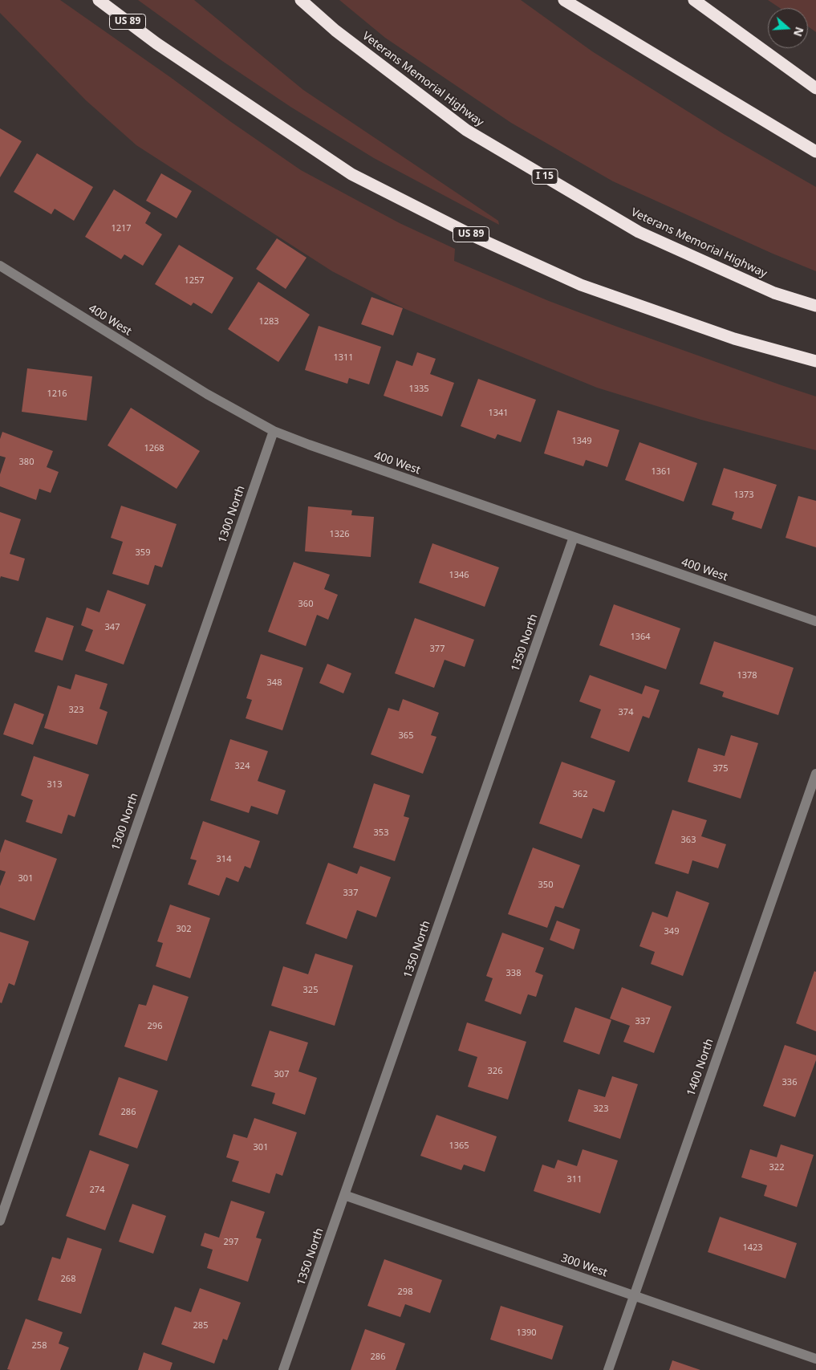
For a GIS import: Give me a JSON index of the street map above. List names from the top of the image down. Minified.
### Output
{"streets":{"highway":["US 89","Veterans Memorial Highway","I 15"],"street":["400 West","1300 North","1350 North","1400 North","300 West"]},"crossings":[["400 West","1300 North"],["400 West","1350 North"],["1350 North","300 West"],["1400 North","300 West"]],"house_numbers":["1217","1257","1283","1311","1335","1216","1341","1349","1268","380","1361","1373","1326","359","1346","360","347","1364","377","1378","348","323","374","365","324","375","313","362","353","363","314","301","350","337","302","349","338","325","337","296","326","307","336","323","286","1365","301","322","311","274","297","1423","268","298","285","1390","258","286"],"north":"right"}
